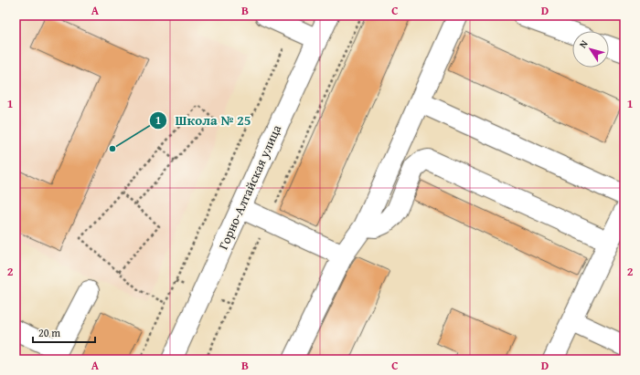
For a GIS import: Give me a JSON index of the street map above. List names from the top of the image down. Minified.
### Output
{"streets":{"street":["Горно-Алтайская улица"]},"places":["Школа № 25"],"scale_bar":"20 m","north":"top left","grid":{"columns":["A","B","C","D"],"rows":["1","2"]}}
